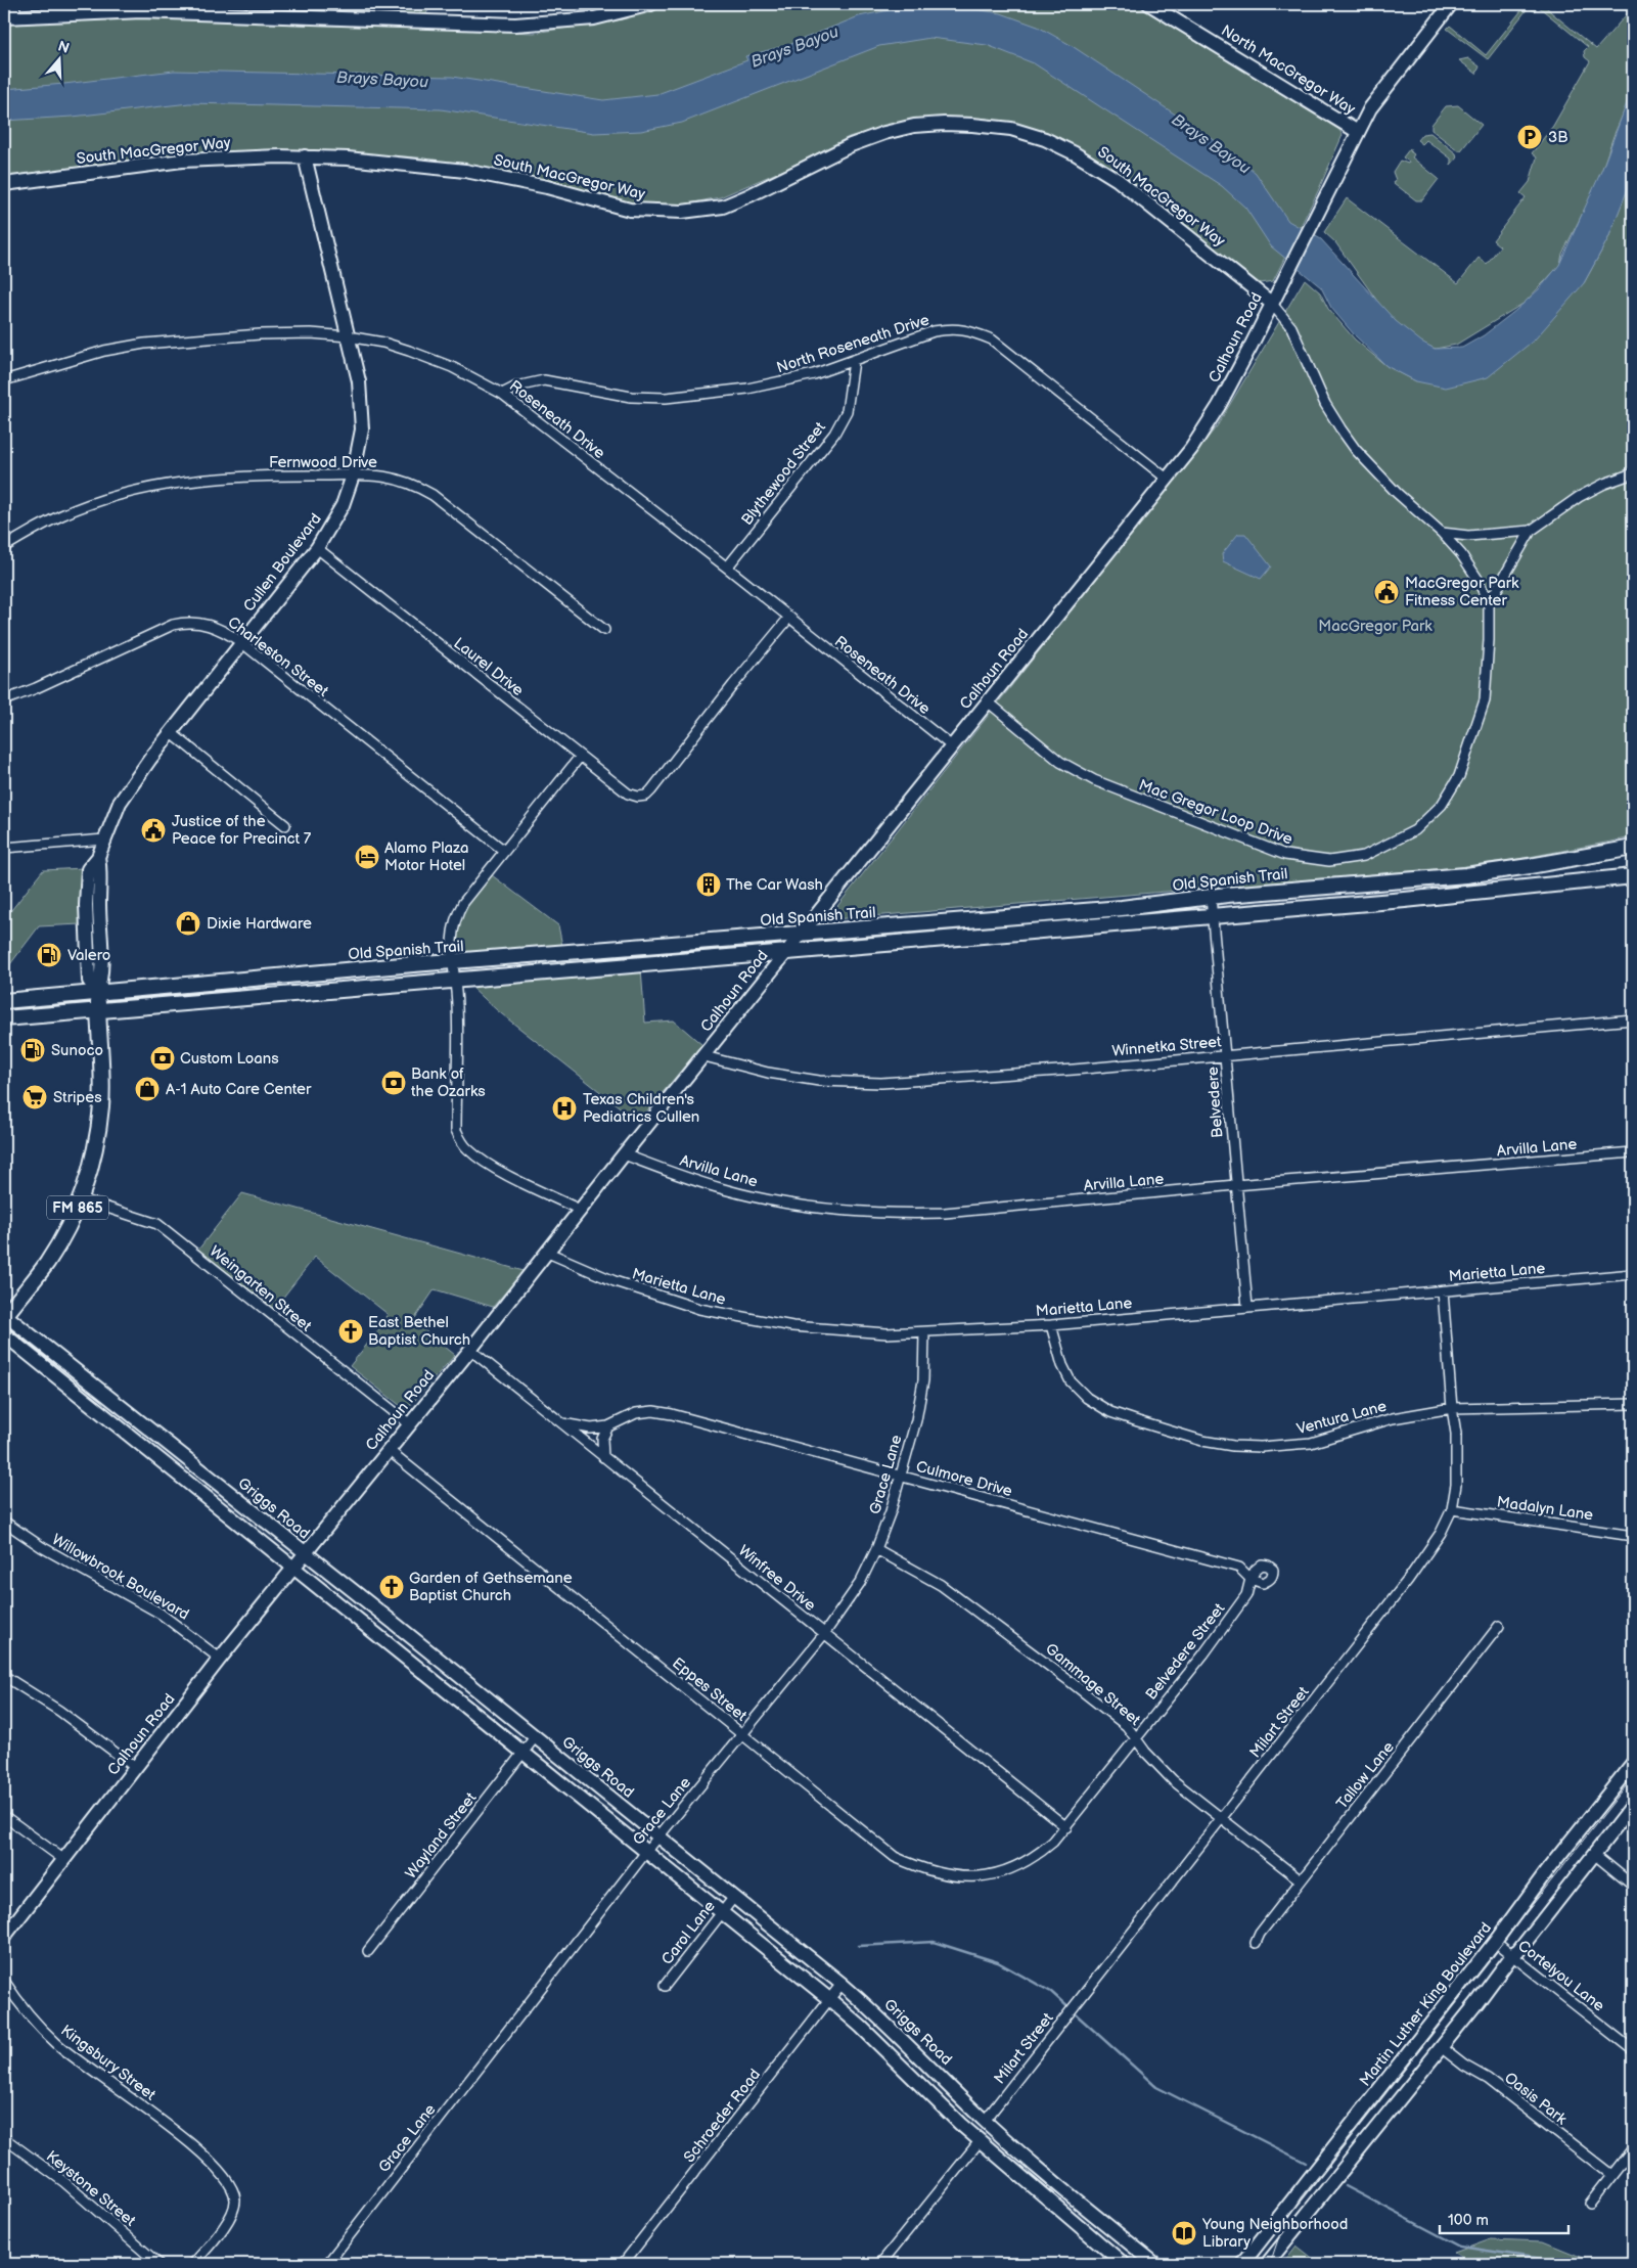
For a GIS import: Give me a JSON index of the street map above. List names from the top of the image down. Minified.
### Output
{"streets":{"main road":["Cullen Boulevard","Old Spanish Trail","FM 865"],"street":["North MacGregor Way","South MacGregor Way","Calhoun Road","North Roseneath Drive","Roseneath Drive","Fernwood Drive","Blythewood Street","Charleston Street","Laurel Drive","Mac Gregor Loop Drive","Winnetka Street","Belvedere","Arvilla Lane","Marietta Lane","Weingarten Street","Ventura Lane","Grace Lane","Culmore Drive","Griggs Road","Madalyn Lane","Willowbrook Boulevard","Winfree Drive","Belvedere Street","Gammage Street","Eppes Street","Milart Street","Tallow Lane","Wayland Street","Carol Lane","Cortelyou Lane","Martin Luther King Boulevard","Kingsbury Street","Oasis Park","Schroeder Road","Keystone Street"]},"crossings":[["North MacGregor Way","Calhoun Road"],["South MacGregor Way","Calhoun Road"],["South MacGregor Way","Cullen Boulevard"],["South MacGregor Way","Mac Gregor Loop Drive"],["Calhoun Road","North Roseneath Drive"],["Calhoun Road","Roseneath Drive"],["Calhoun Road","Mac Gregor Loop Drive"],["Calhoun Road","Old Spanish Trail"],["Calhoun Road","Winnetka Street"],["Calhoun Road","Arvilla Lane"],["Calhoun Road","Marietta Lane"],["Calhoun Road","Weingarten Street"],["Calhoun Road","Griggs Road"],["Calhoun Road","Willowbrook Boulevard"],["Calhoun Road","Winfree Drive"],["Calhoun Road","Eppes Street"],["North Roseneath Drive","Roseneath Drive"],["North Roseneath Drive","Blythewood Street"],["Roseneath Drive","Blythewood Street"],["Roseneath Drive","Cullen Boulevard"],["Roseneath Drive","Laurel Drive"],["Fernwood Drive","Cullen Boulevard"],["Cullen Boulevard","Charleston Street"],["Cullen Boulevard","Laurel Drive"],["Cullen Boulevard","Old Spanish Trail"],["Cullen Boulevard","Weingarten Street"],["Cullen Boulevard","Griggs Road"],["Old Spanish Trail","Belvedere"],["Winnetka Street","Belvedere"],["Belvedere","Arvilla Lane"],["Belvedere","Marietta Lane"],["Marietta Lane","Ventura Lane"],["Marietta Lane","Grace Lane"],["Marietta Lane","Milart Street"],["Ventura Lane","Milart Street"],["Grace Lane","Culmore Drive"],["Grace Lane","Griggs Road"],["Grace Lane","Winfree Drive"],["Grace Lane","Gammage Street"],["Grace Lane","Eppes Street"],["Culmore Drive","Winfree Drive"],["Culmore Drive","Belvedere Street"],["Griggs Road","Milart Street"],["Griggs Road","Wayland Street"],["Griggs Road","Carol Lane"],["Griggs Road","Schroeder Road"],["Madalyn Lane","Milart Street"],["Winfree Drive","Belvedere Street"],["Belvedere Street","Gammage Street"],["Belvedere Street","Eppes Street"],["Gammage Street","Milart Street"],["Gammage Street","Tallow Lane"],["Cortelyou Lane","Martin Luther King Boulevard"]],"water":["Brays Bayou"],"parks":["MacGregor Park"],"places":{"parking":["3B"],"public building":["MacGregor Park Fitness Center","Justice of the Peace for Precinct 7"],"hotel":["Alamo Plaza Motor Hotel"],"building":["The Car Wash"],"shop":["Dixie Hardware","A-1 Auto Care Center"],"fuel station":["Valero","Sunoco"],"bank":["Custom Loans","Bank of the Ozarks"],"supermarket":["Stripes"],"hospital":["Texas Children's Pediatrics Cullen"],"church":["East Bethel Baptist Church","Garden of Gethsemane Baptist Church"],"library":["Young Neighborhood Library"]},"scale_bar":"100 m","north":"top"}
